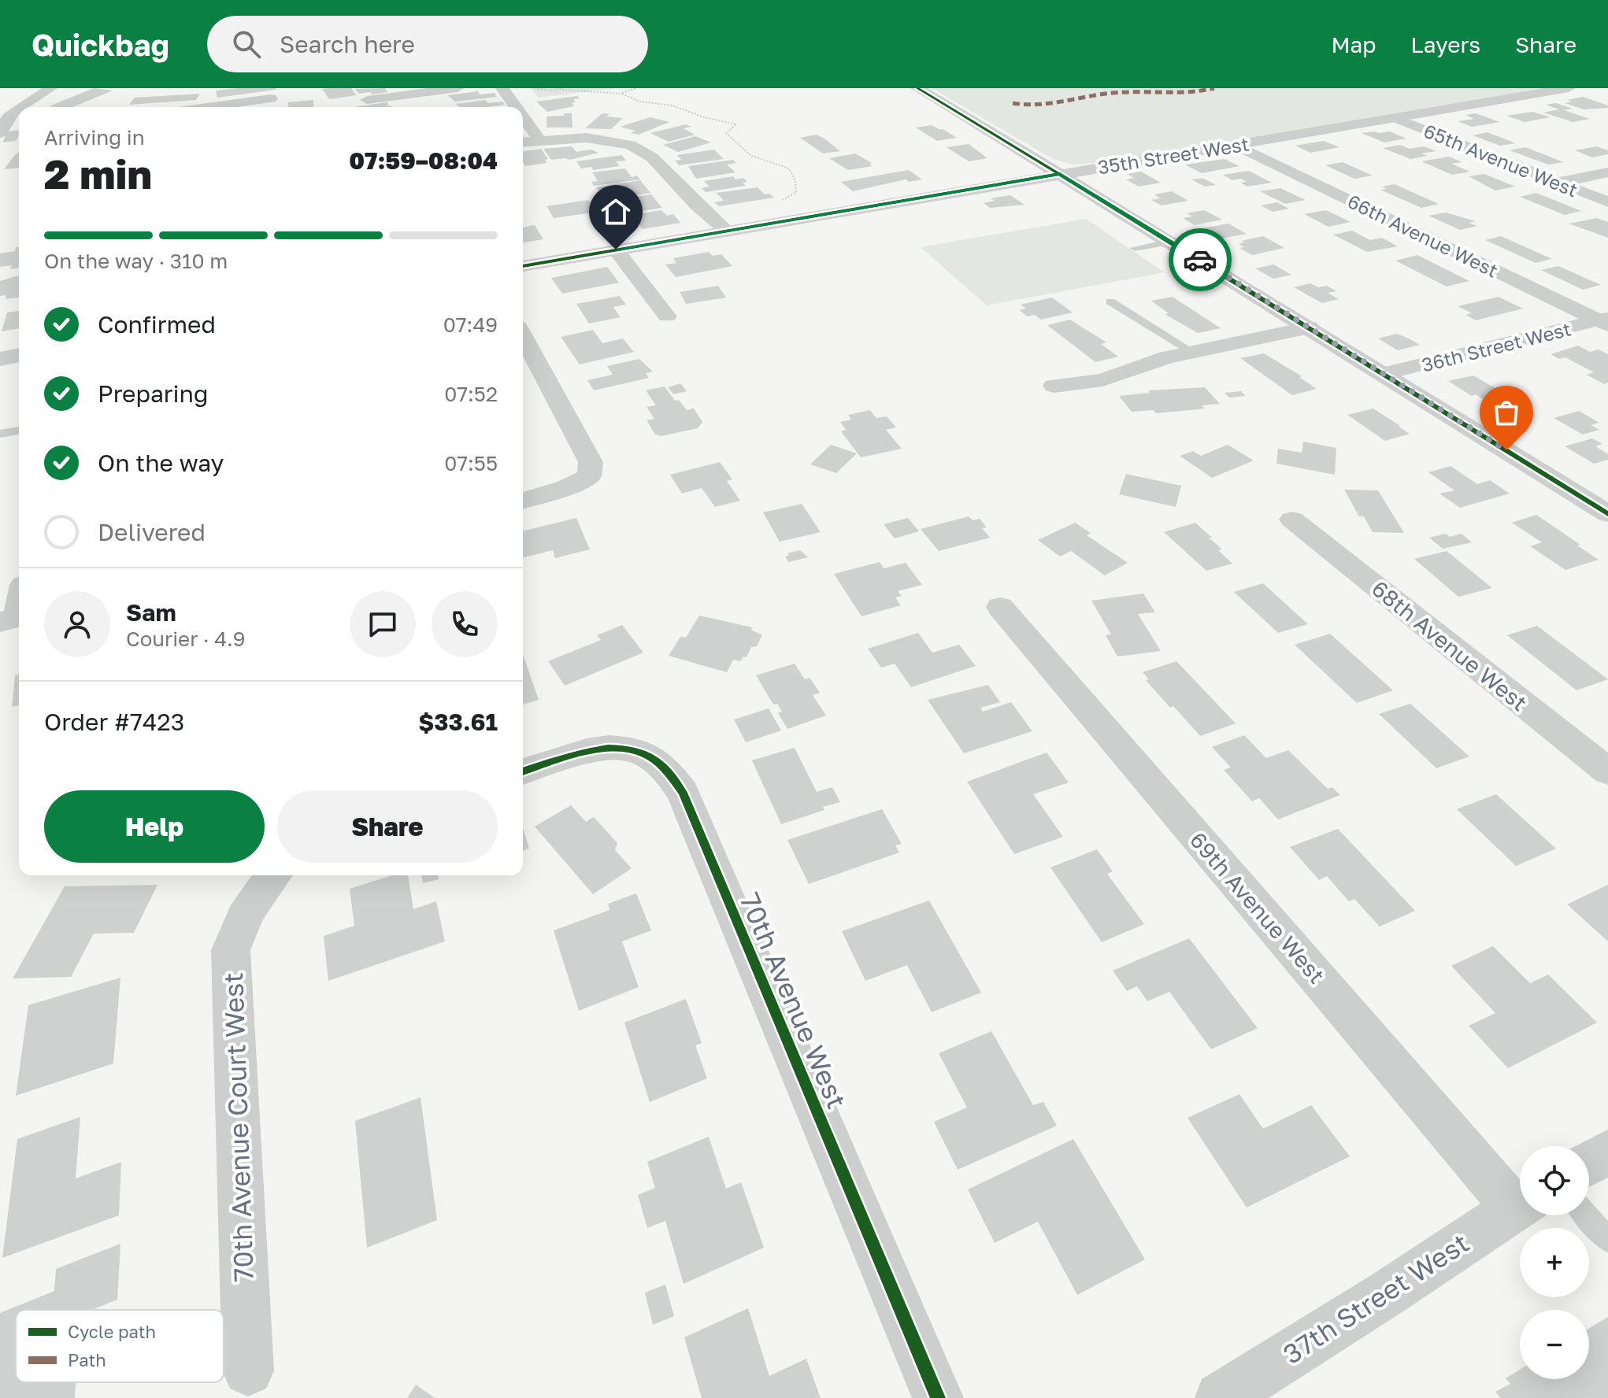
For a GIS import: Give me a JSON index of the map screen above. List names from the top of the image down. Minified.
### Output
{"streets":{"street":["35th Street West","65th Avenue West","66th Avenue West","36th Street West","68th Avenue West","69th Avenue West","70th Avenue West","70th Avenue Court West","37th Street West"]},"crossings":[["35th Street West","65th Avenue West"],["35th Street West","66th Avenue West"],["66th Avenue West","36th Street West"]],"legend":["Cycle path","Path"],"page":{"header":"Quickbag","search":"Search here","nav":["Map","Layers","Share"],"heading":["2 min","Arriving in","07:59–08:04"],"panel":["Sam","Courier · 4.9","Order #7423","$33.61"],"bar":"On the way · 310 m","list":[["Confirmed","07:49"],["Preparing","07:52"],["On the way","07:55"],"Delivered"],"buttons":["Help","Share"],"map_buttons":["+","−"]}}
